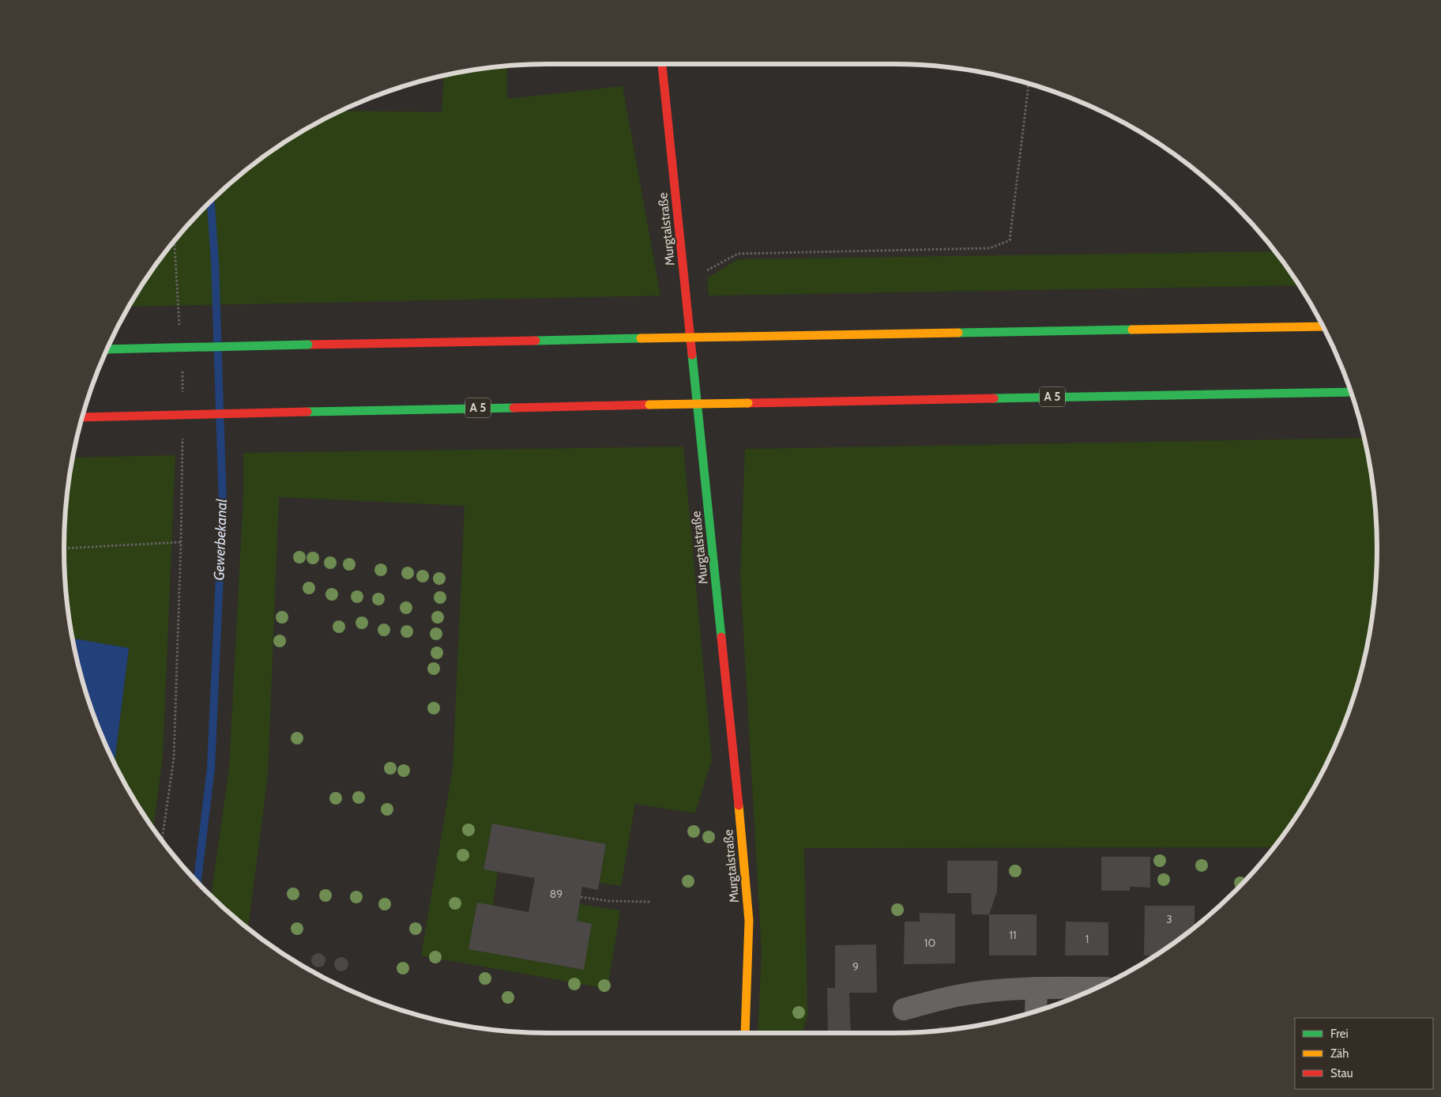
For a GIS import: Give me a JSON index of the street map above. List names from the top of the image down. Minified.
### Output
{"streets":{"main road":["Murgtalstraße","A 5"]},"water":["Gewerbekanal"],"house_numbers":["89","3","11","1","10","9"],"legend":["Frei","Zäh","Stau"]}
